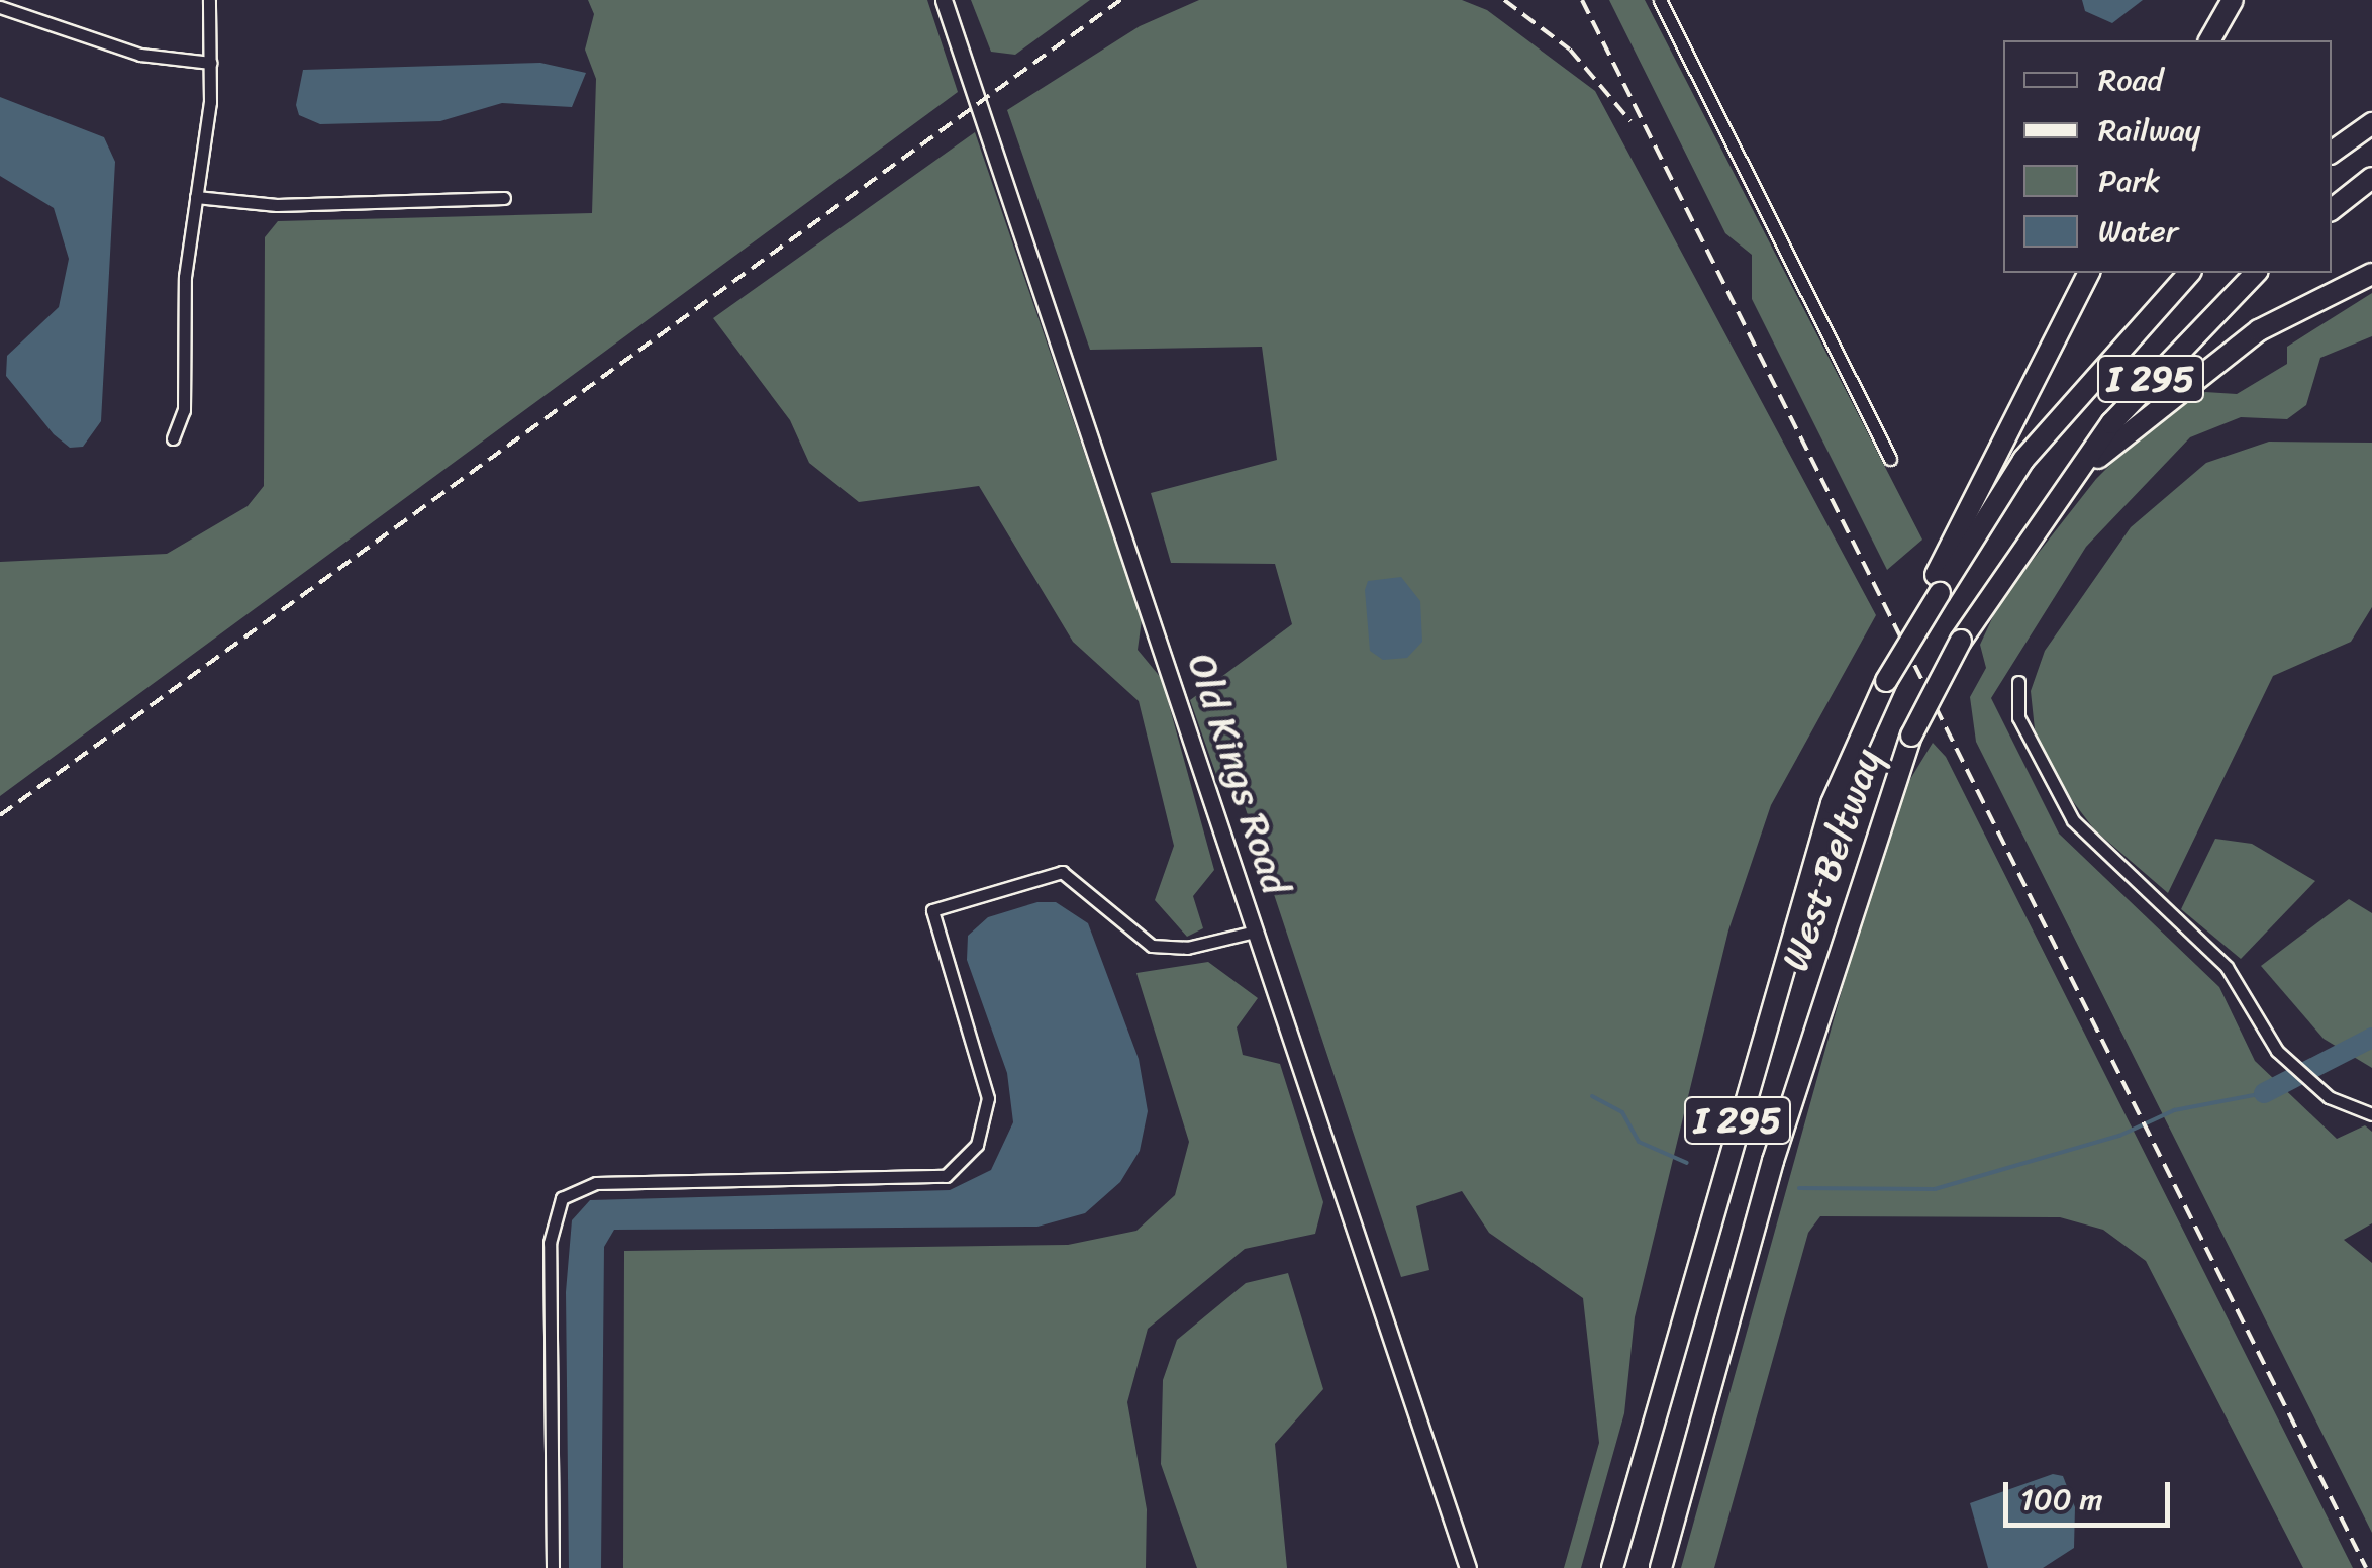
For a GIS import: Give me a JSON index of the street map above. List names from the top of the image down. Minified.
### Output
{"streets":{"highway":["I 295","West Beltway"],"street":["Old Kings Road"]},"legend":["Road","Railway","Park","Water"],"scale_bar":"100 m"}
